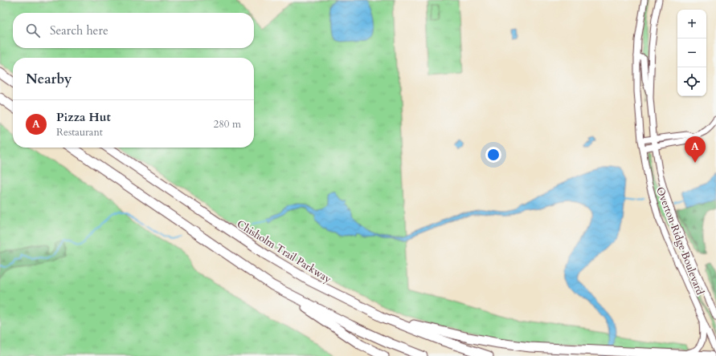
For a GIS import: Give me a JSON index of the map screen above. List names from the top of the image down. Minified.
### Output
{"streets":{"highway":["Chisholm Trail Parkway"],"street":["Overton Ridge Boulevard"]},"page":{"map_buttons":["+","−"],"search":"Search here","heading":"Nearby","list":[{"mark":"A","name":"Pizza Hut","note":"Restaurant","value":"280 m"}],"pins":"A"}}
